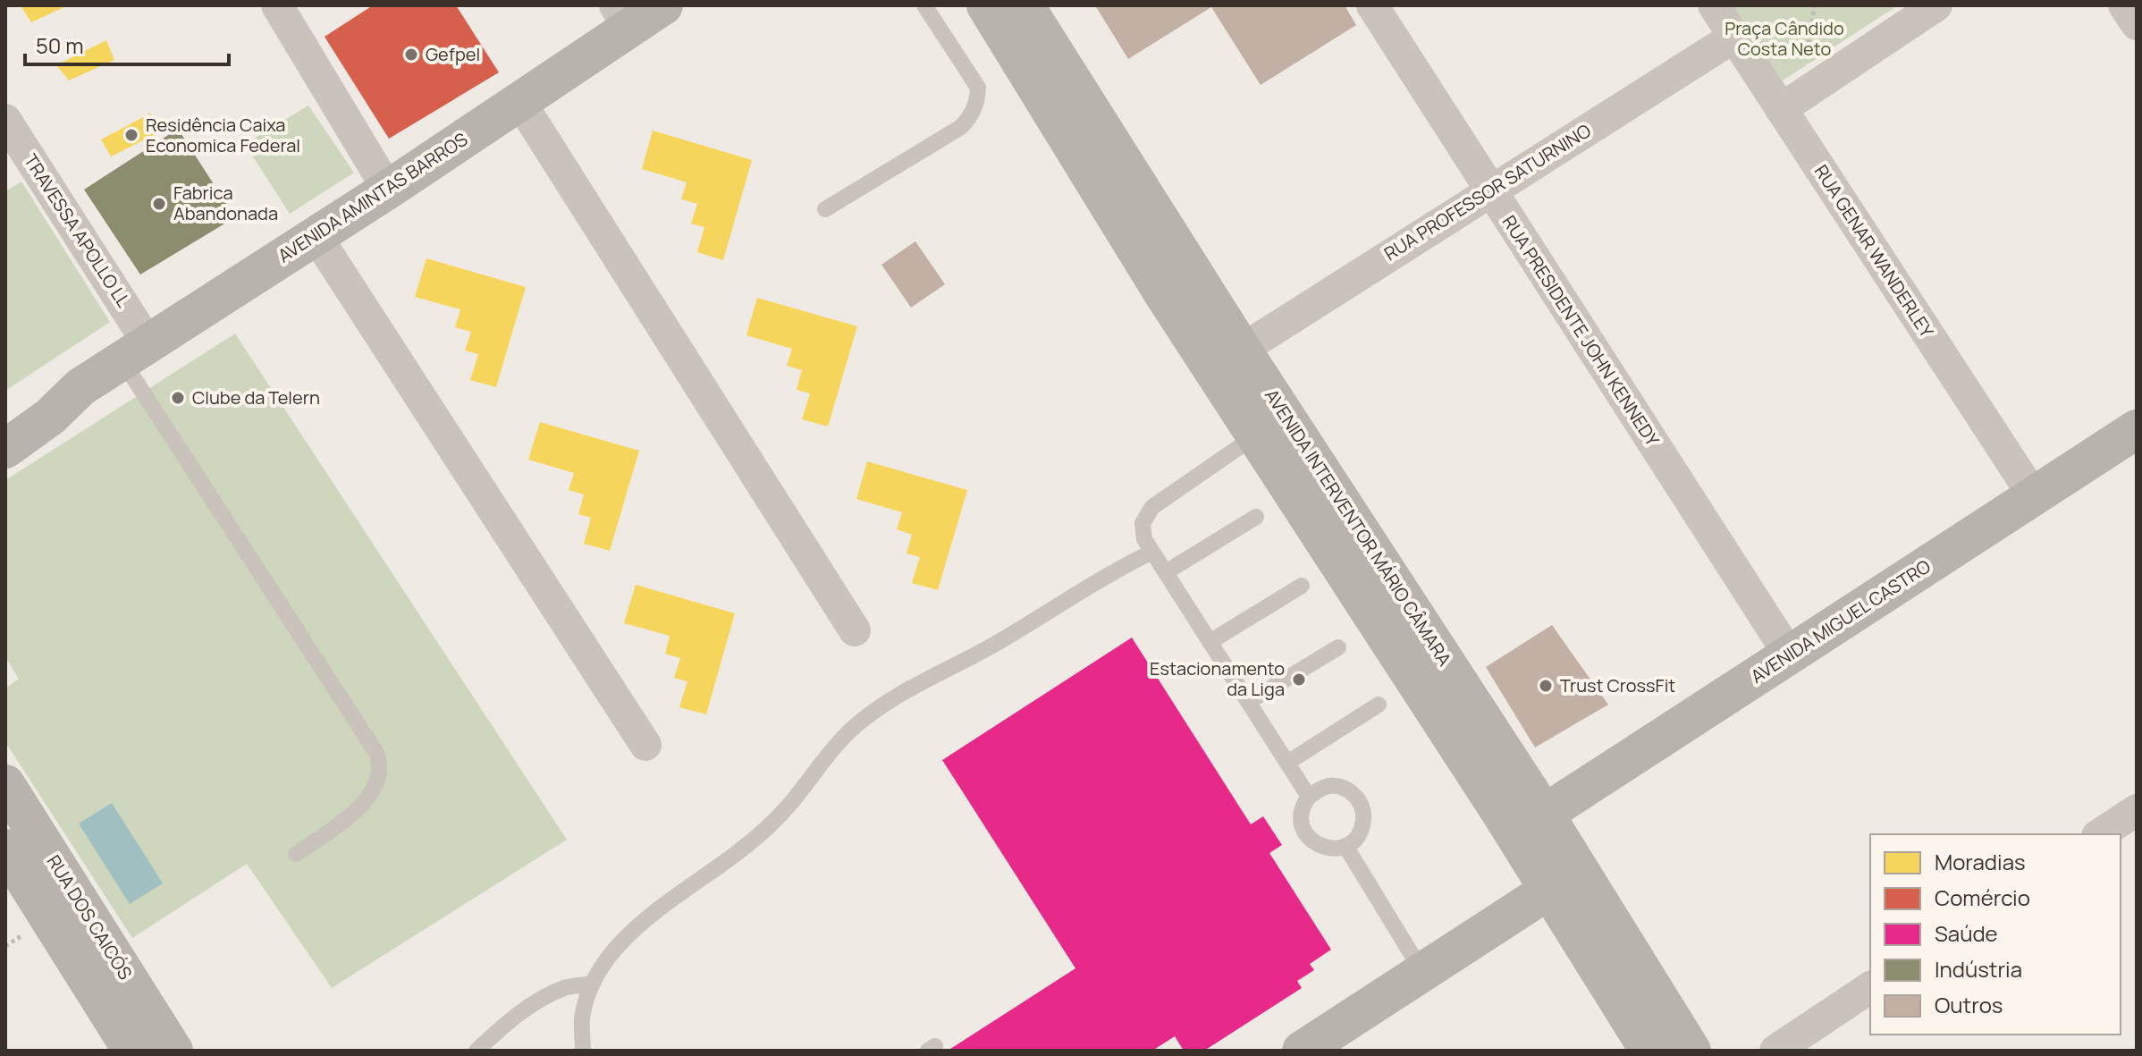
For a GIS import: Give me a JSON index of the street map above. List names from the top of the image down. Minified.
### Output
{"streets":{"main road":["AVENIDA AMINTAS BARROS","AVENIDA INTERVENTOR MÁRIO CÂMARA","AVENIDA MIGUEL CASTRO","RUA DOS CAICÓS"],"street":["RUA PROFESSOR SATURNINO","TRAVESSA APOLLO LL","RUA GENAR WANDERLEY","RUA PRESIDENTE JOHN KENNEDY"]},"crossings":[["RUA PROFESSOR SATURNINO","RUA GENAR WANDERLEY"],["RUA PROFESSOR SATURNINO","RUA PRESIDENTE JOHN KENNEDY"],["RUA PROFESSOR SATURNINO","AVENIDA INTERVENTOR MÁRIO CÂMARA"],["AVENIDA AMINTAS BARROS","TRAVESSA APOLLO LL"],["RUA GENAR WANDERLEY","AVENIDA MIGUEL CASTRO"],["RUA PRESIDENTE JOHN KENNEDY","AVENIDA MIGUEL CASTRO"],["AVENIDA INTERVENTOR MÁRIO CÂMARA","AVENIDA MIGUEL CASTRO"]],"parks":["Praça Cândido Costa Neto"],"places":["Gefpel","Residência Caixa Economica Federal","Fabrica Abandonada","Clube da Telern","Estacionamento da Liga","Trust CrossFit"],"legend":["Moradias","Comércio","Saúde","Indústria","Outros"],"scale_bar":"50 m"}
